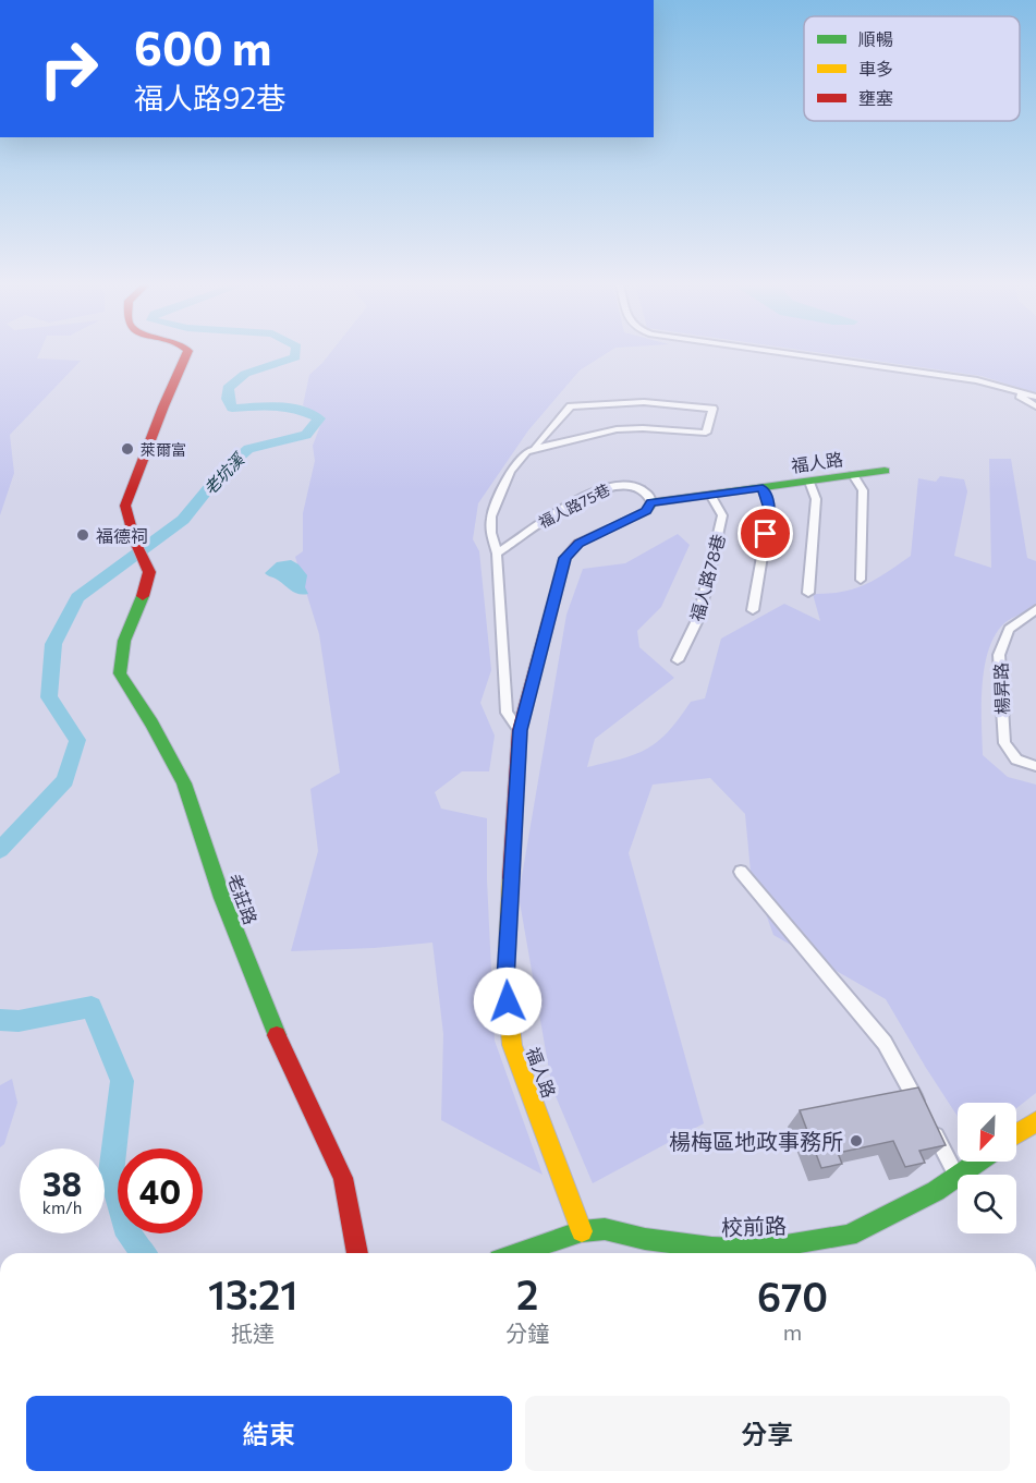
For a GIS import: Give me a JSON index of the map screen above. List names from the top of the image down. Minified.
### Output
{"streets":{"street":["福人路","福人路75巷","福人路78巷","楊昇路","老莊路","校前路"]},"crossings":[["福人路","福人路75巷"],["福人路","福人路78巷"],["福人路","校前路"]],"water":["老坑溪"],"places":["萊爾富","福德祠","楊梅區地政事務所"],"legend":["順暢","車多","壅塞"],"north":"bottom left","page":{"turn":["600 m","福人路92巷"],"speed":"38 km/h","limit":"40","eta":["13:21","抵達","2","分鐘","670","m"],"buttons":["結束","分享"]}}
